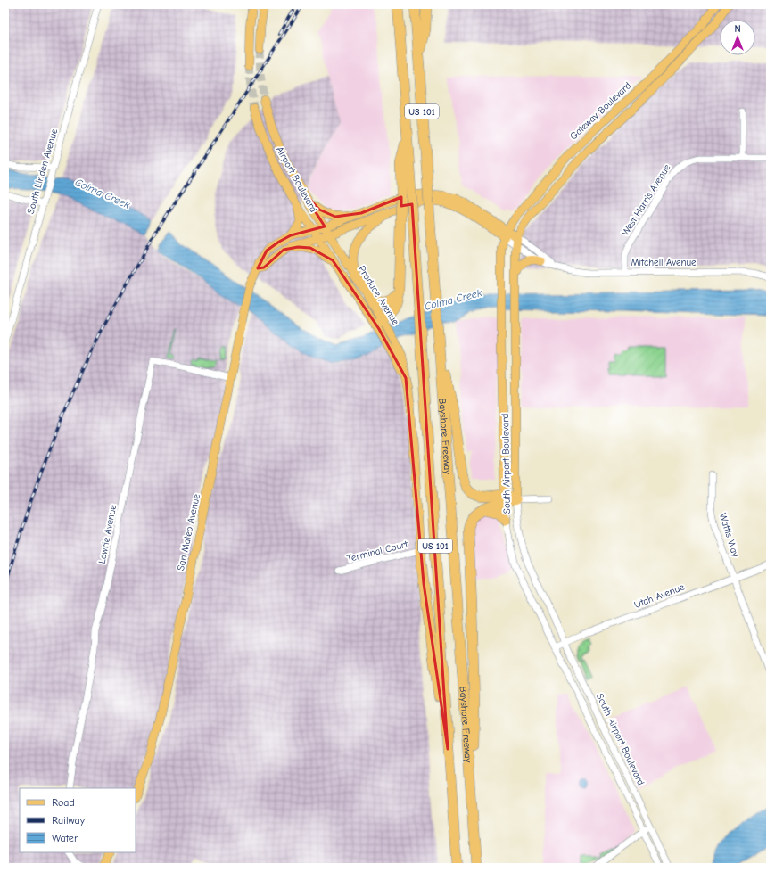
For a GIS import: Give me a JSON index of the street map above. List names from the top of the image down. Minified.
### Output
{"streets":{"highway":["US 101","Bayshore Freeway"],"main road":["Gateway Boulevard","Airport Boulevard","Produce Avenue","South Airport Boulevard","San Mateo Avenue"],"street":["South Linden Avenue","West Harris Avenue","Mitchell Avenue","Lowrie Avenue","Wattis Way","Terminal Court","Utah Avenue"]},"crossings":[["Gateway Boulevard","South Airport Boulevard"],["US 101","Bayshore Freeway"],["Airport Boulevard","Produce Avenue"],["Airport Boulevard","San Mateo Avenue"],["West Harris Avenue","Mitchell Avenue"],["Mitchell Avenue","South Airport Boulevard"],["Produce Avenue","San Mateo Avenue"],["Produce Avenue","Terminal Court"],["South Airport Boulevard","Utah Avenue"],["San Mateo Avenue","Lowrie Avenue"],["Wattis Way","Utah Avenue"]],"water":["Colma Creek"],"legend":["Road","Railway","Water"],"north":"top"}
